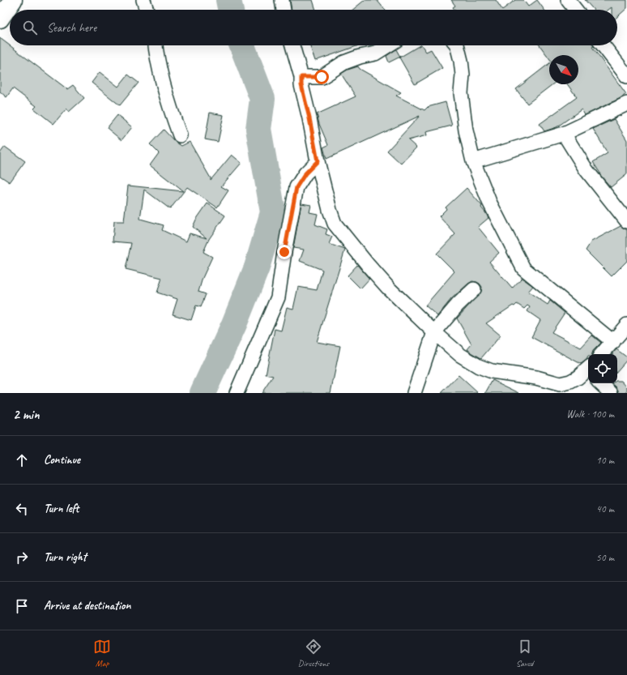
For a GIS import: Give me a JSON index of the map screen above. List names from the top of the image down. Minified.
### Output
{"north":"bottom right","page":{"search":"Search here","heading":["2 min","Walk · 100 m"],"list":[["Continue","10 m"],["Turn left","40 m"],["Turn right","50 m"],"Arrive at destination"],"nav":["Map","Directions","Saved"]}}
